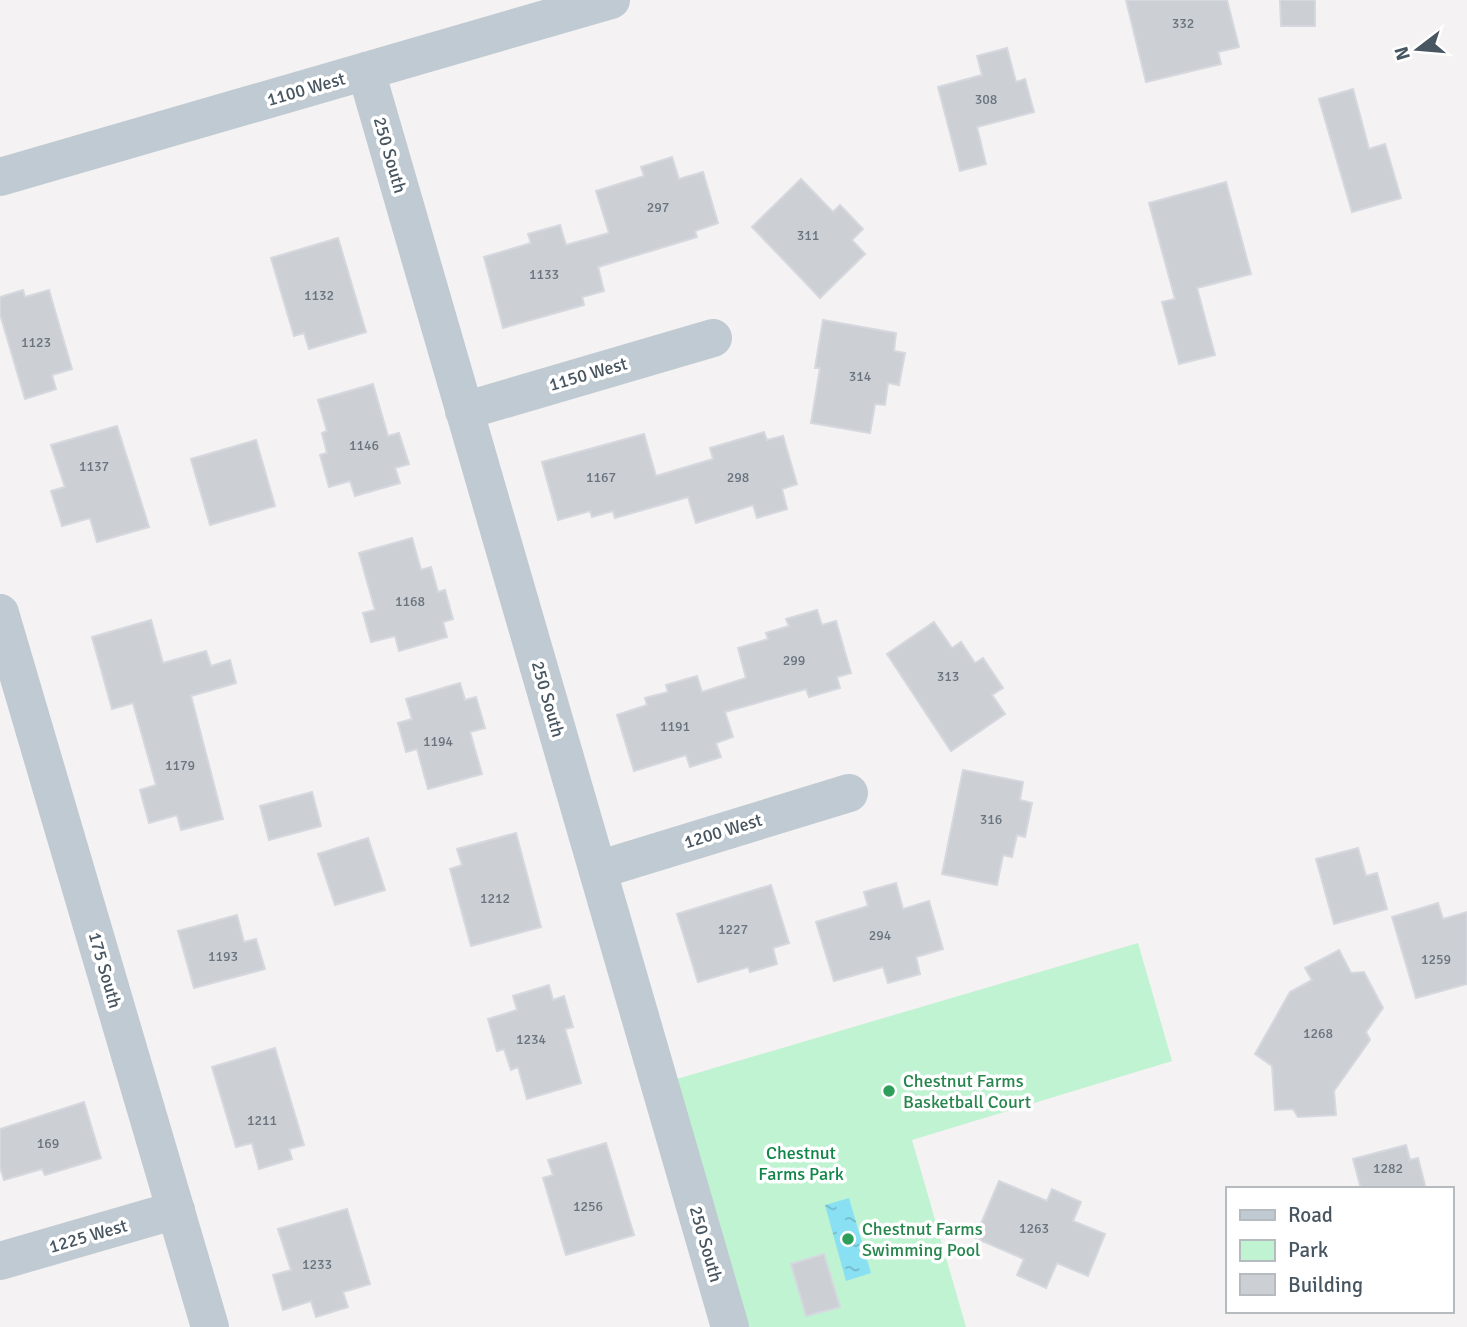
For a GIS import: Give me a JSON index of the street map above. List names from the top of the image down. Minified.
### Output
{"streets":{"street":["1100 West","250 South","1150 West","1200 West","175 South","1225 West"]},"crossings":[["1100 West","250 South"],["250 South","1150 West"],["250 South","1200 West"],["175 South","1225 West"]],"parks":["Chestnut Farms Park"],"places":["Chestnut Farms Basketball Court","Chestnut Farms Swimming Pool"],"house_numbers":["332","308","297","311","1133","1132","1123","314","1146","1137","1167","298","1168","299","313","1191","1194","1179","316","1212","1227","294","1193","1259","1268","1234","1211","169","1282","1256","1263","1233"],"legend":["Road","Park","Building"],"north":"left"}
